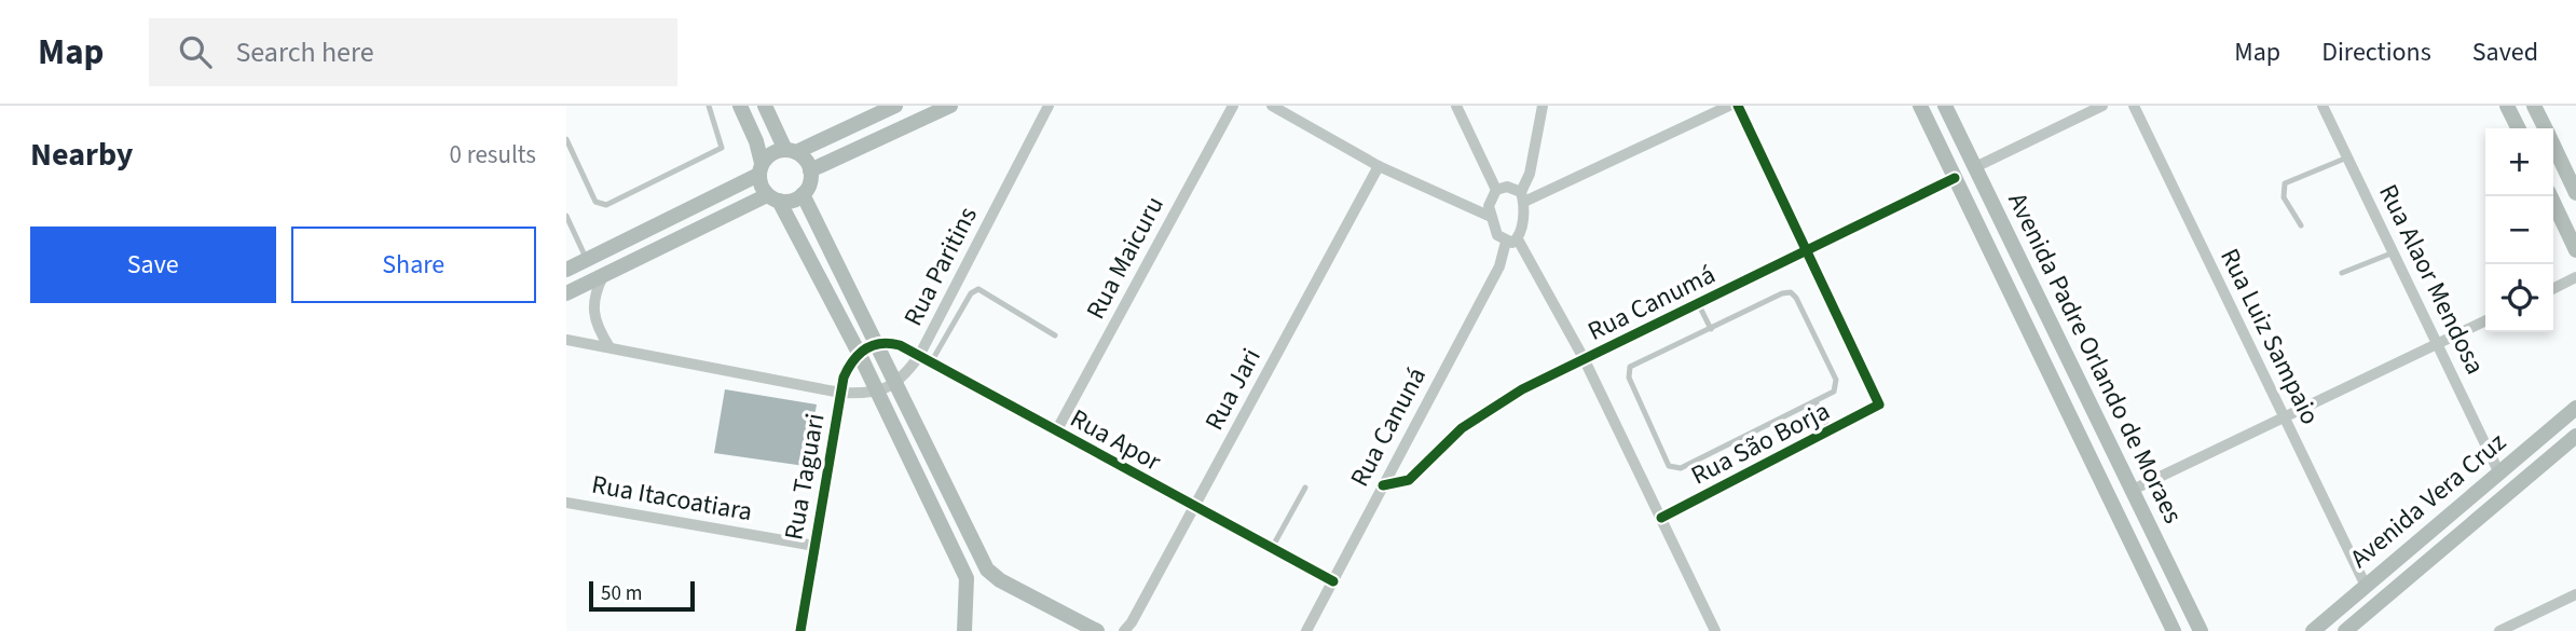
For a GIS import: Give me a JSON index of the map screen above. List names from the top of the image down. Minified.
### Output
{"streets":{"main road":["Avenida Padre Orlando de Moraes","Avenida Vera Cruz"],"street":["Rua Maicuru","Rua Paritins","Rua Alaor Mendosa","Rua Canumá","Rua Luiz Sampaio","Rua Jari","Rua Canuná","Rua Apor","Rua São Borja","Rua Taguari","Rua Itacoatiara"]},"crossings":[["Rua Maicuru","Rua Apor"],["Rua Paritins","Rua Apor"],["Rua Paritins","Rua Taguari"],["Rua Alaor Mendosa","Avenida Vera Cruz"],["Rua Canumá","Avenida Padre Orlando de Moraes"],["Rua Canumá","Rua Canuná"],["Rua Canumá","Rua São Borja"],["Rua Luiz Sampaio","Avenida Vera Cruz"],["Rua Jari","Rua Apor"],["Rua Canuná","Rua Apor"],["Rua Taguari","Rua Itacoatiara"]],"scale_bar":"50 m","page":{"header":"Map","search":"Search here","nav":["Map","Directions","Saved"],"heading":["Nearby","0 results"],"map_buttons":["+","−"],"buttons":["Save","Share"],"scale":"50 m"}}
